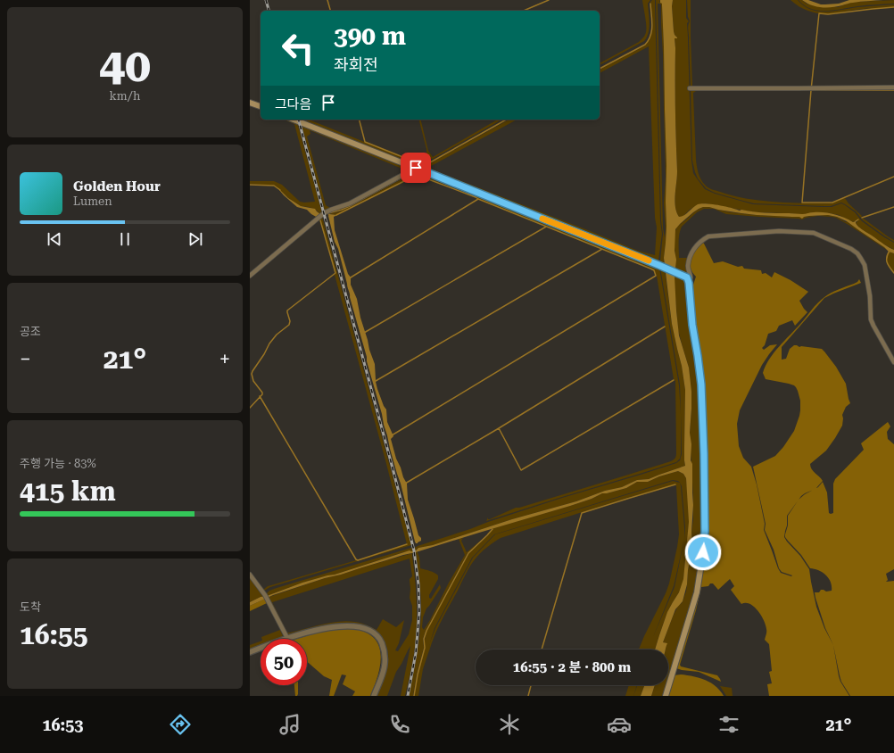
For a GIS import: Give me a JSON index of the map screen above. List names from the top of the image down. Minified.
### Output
{"page":{"tile":[["40","km/h"],"공조",["주행 가능 · 83%","415 km"],["도착","16:55"]],"turn":["390 m","좌회전"],"then":"그다음","song":["Golden Hour","Lumen"],"heat":["−","21°","+"],"limit":"50","trip":"16:55 · 2 분 · 800 m","tabs":["16:53","21°"]}}
